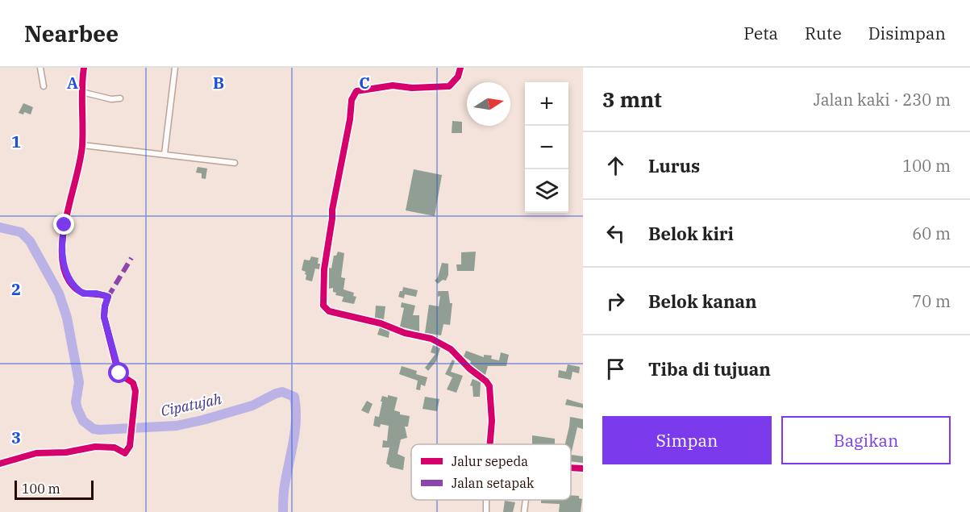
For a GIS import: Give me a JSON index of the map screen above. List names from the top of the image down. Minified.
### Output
{"water":["Cipatujah"],"legend":["Jalur sepeda","Jalan setapak"],"scale_bar":"100 m","north":"right","page":{"header":"Nearbee","nav":["Peta","Rute","Disimpan"],"heading":["3 mnt","Jalan kaki · 230 m"],"map_buttons":["+","−"],"list":[["Lurus","100 m"],["Belok kiri","60 m"],["Belok kanan","70 m"],"Tiba di tujuan"],"buttons":["Simpan","Bagikan"],"scale":"100 m"},"grid":{"columns":["A","B","C"],"rows":["1","2","3"]}}
